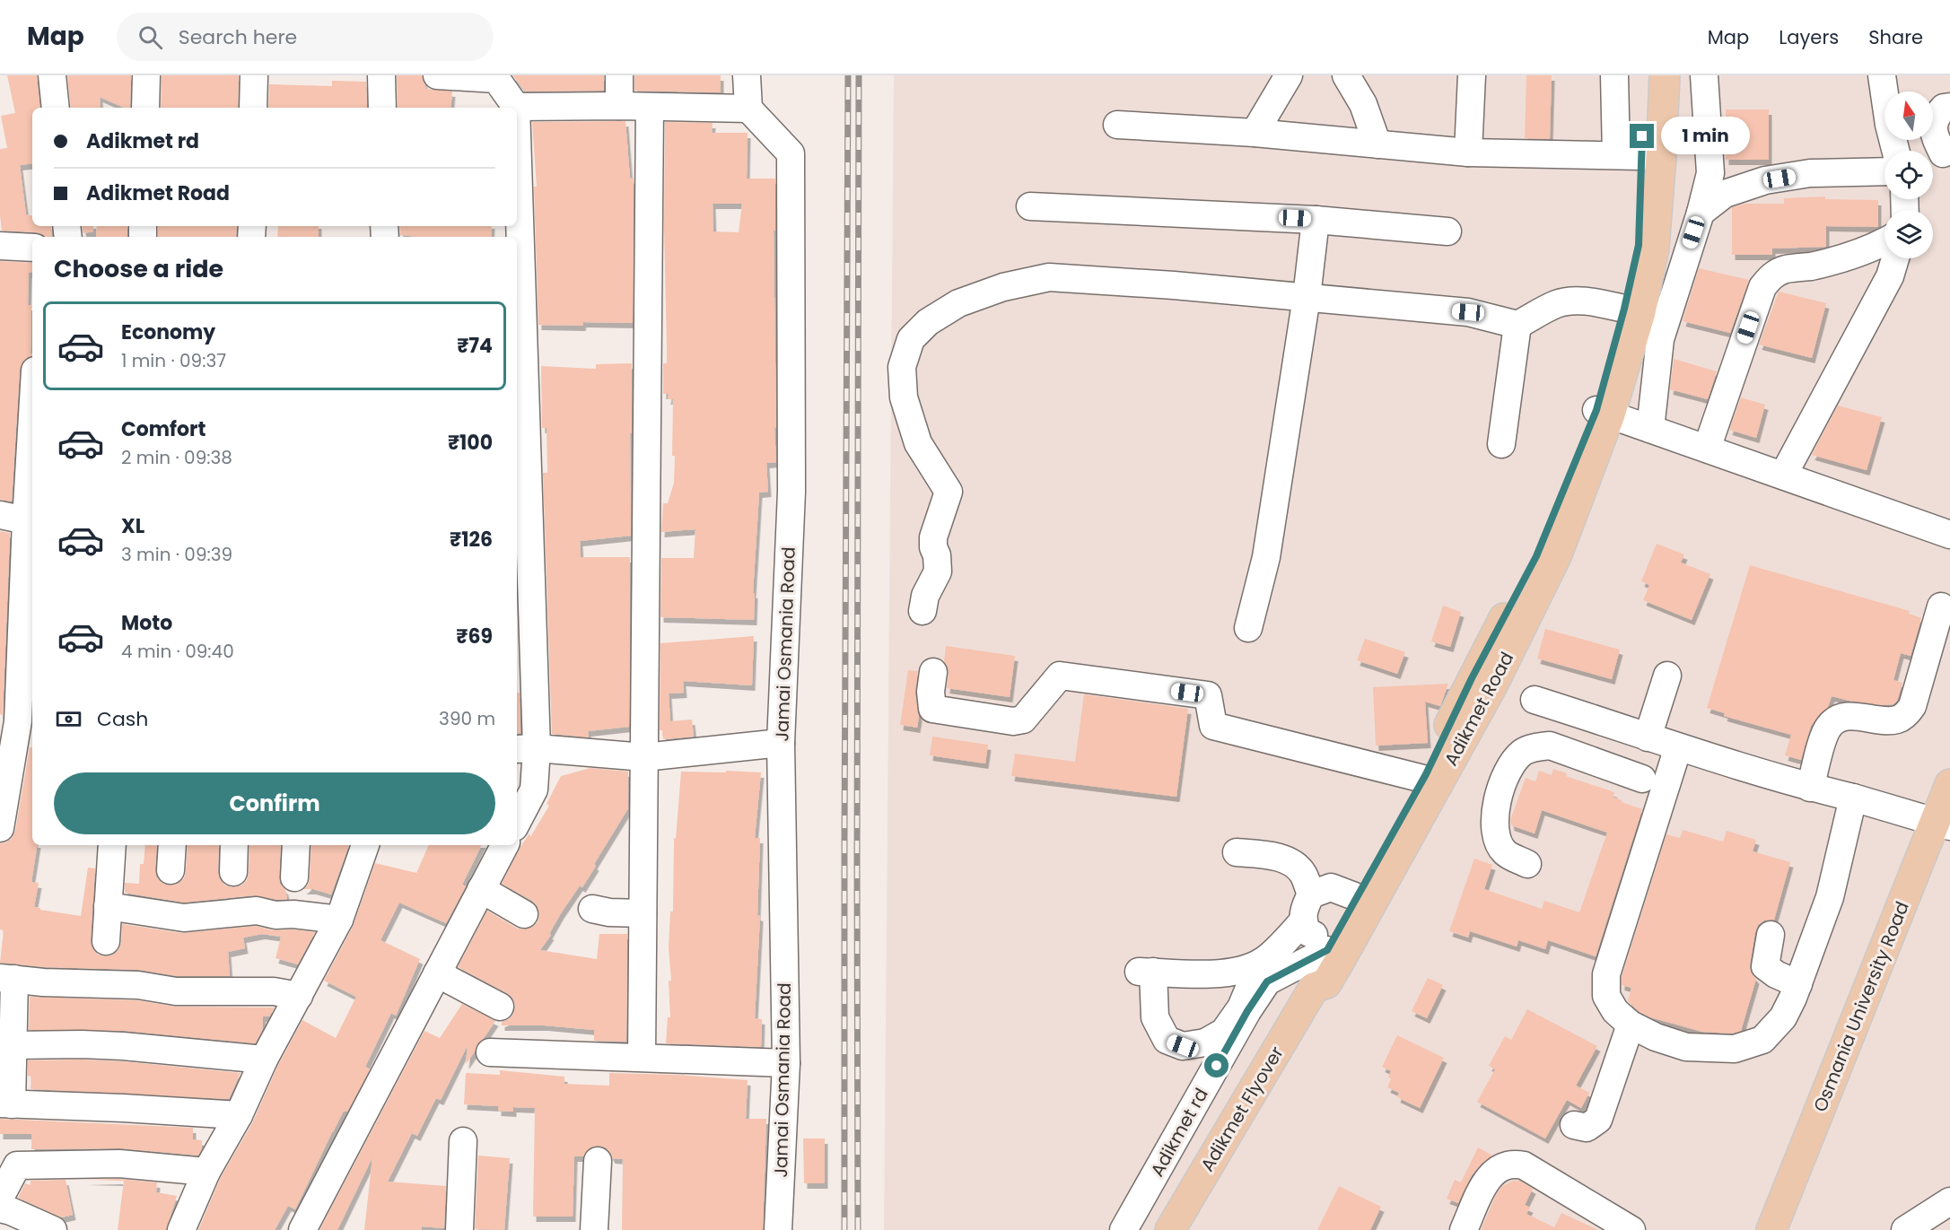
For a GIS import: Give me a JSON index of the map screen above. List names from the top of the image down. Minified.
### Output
{"streets":{"main road":["Adikmet Road","Osmania University Road","Adikmet Flyover"],"street":["Jamai Osmania Road","Adikmet rd"]},"crossings":[["Adikmet Road","Adikmet Flyover"],["Adikmet Road","Adikmet rd"]],"north":"top","page":{"header":"Map","search":"Search here","nav":["Map","Layers","Share"],"banner":["Adikmet rd","Adikmet Road"],"bubble":"1 min","heading":"Choose a ride","list":[{"name":"Economy","note":"1 min · 09:37","value":"₹74"},{"name":"Comfort","note":"2 min · 09:38","value":"₹100"},{"name":"XL","note":"3 min · 09:39","value":"₹126"},{"name":"Moto","note":"4 min · 09:40","value":"₹69"}],"pay":["Cash","390 m"],"buttons":"Confirm"}}
